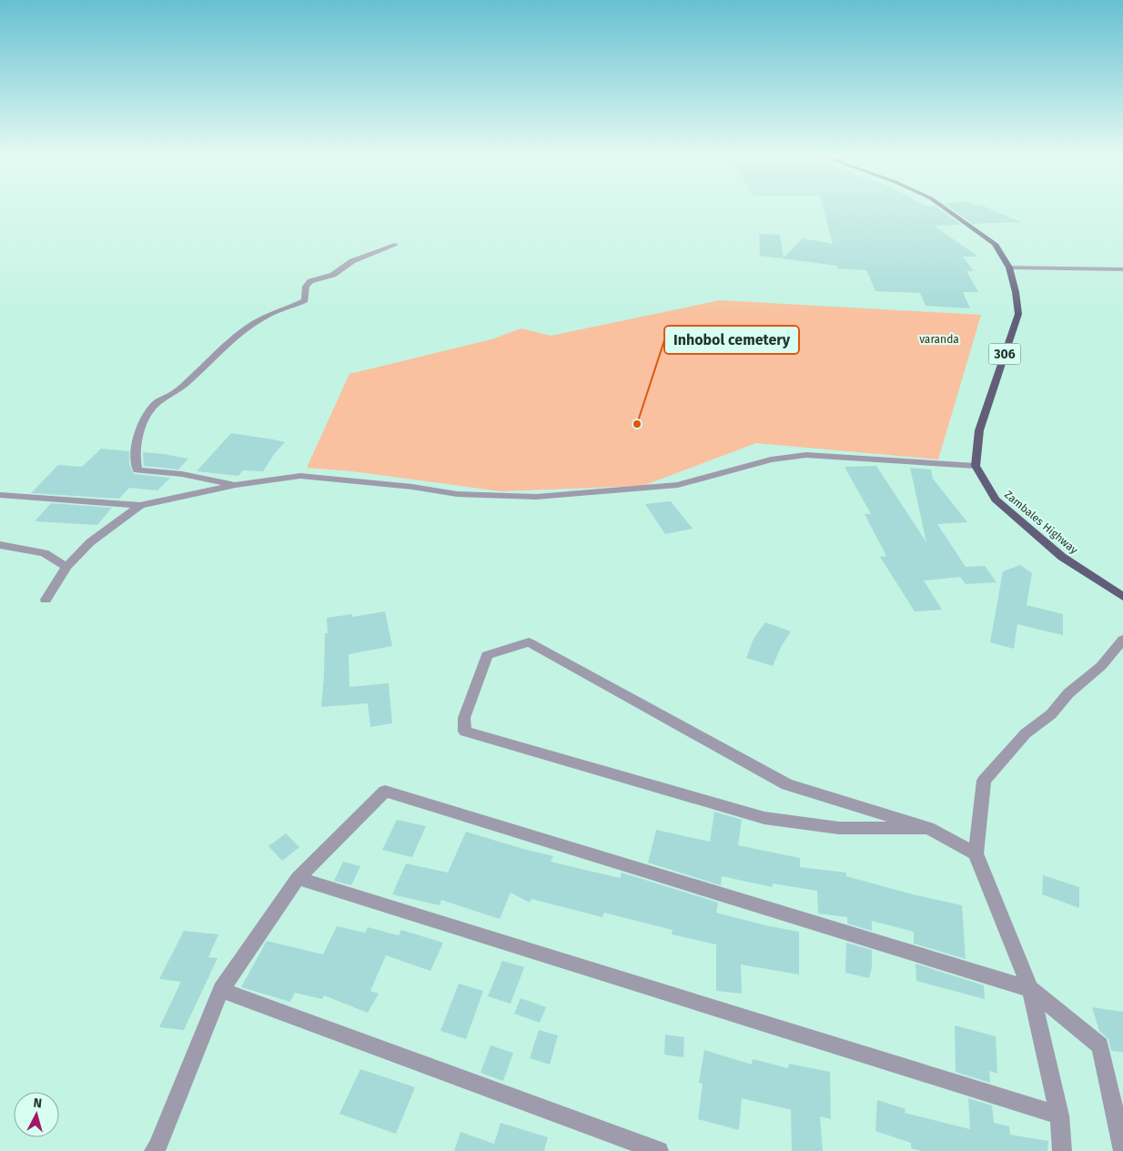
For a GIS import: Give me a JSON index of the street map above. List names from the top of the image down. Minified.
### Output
{"streets":{"main road":["306","Zambales Highway"]},"crossings":[["306","Zambales Highway"]],"parks":["varanda"],"places":["Inhobol cemetery"],"north":"top"}
